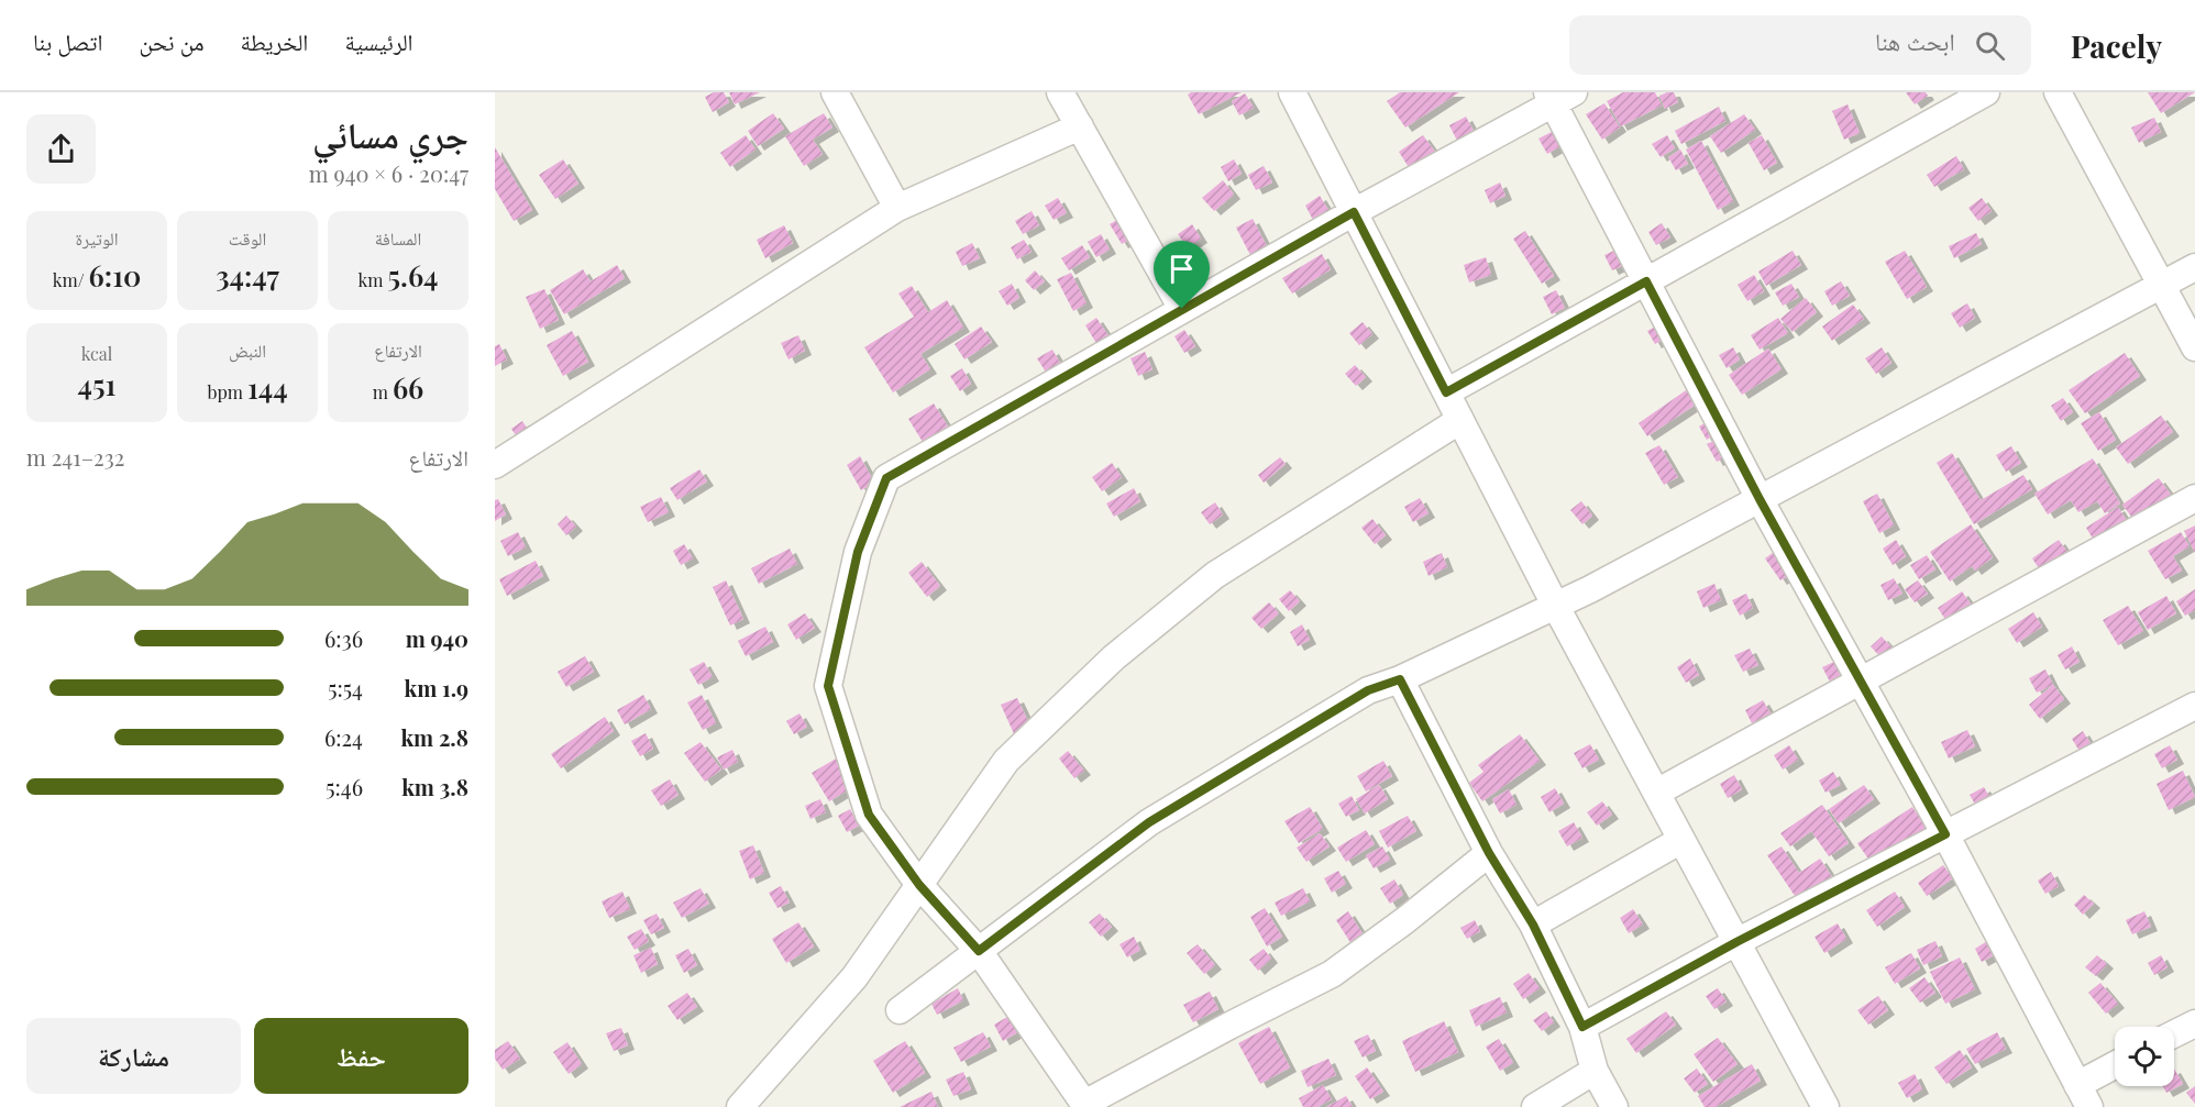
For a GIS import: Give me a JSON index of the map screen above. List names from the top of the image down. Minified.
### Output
{"page":{"header":"Pacely","search":"ابحث هنا","nav":["الرئيسية","الخريطة","من نحن","اتصل بنا"],"heading":["جري مسائي","20:47 · 6 × 940 m"],"stats":[["المسافة","5.64 km"],["الوقت","34:47"],["الوتيرة","6:10 /km"],["الارتفاع","66 m"],["النبض","144 bpm"],["kcal","451"]],"chart":["الارتفاع","232–241 m"],"list":[{"name":"940 m","note":"6:36"},{"name":"1.9 km","note":"5:54"},{"name":"2.8 km","note":"6:24"},{"name":"3.8 km","note":"5:46"}],"buttons":["حفظ","مشاركة"]}}
